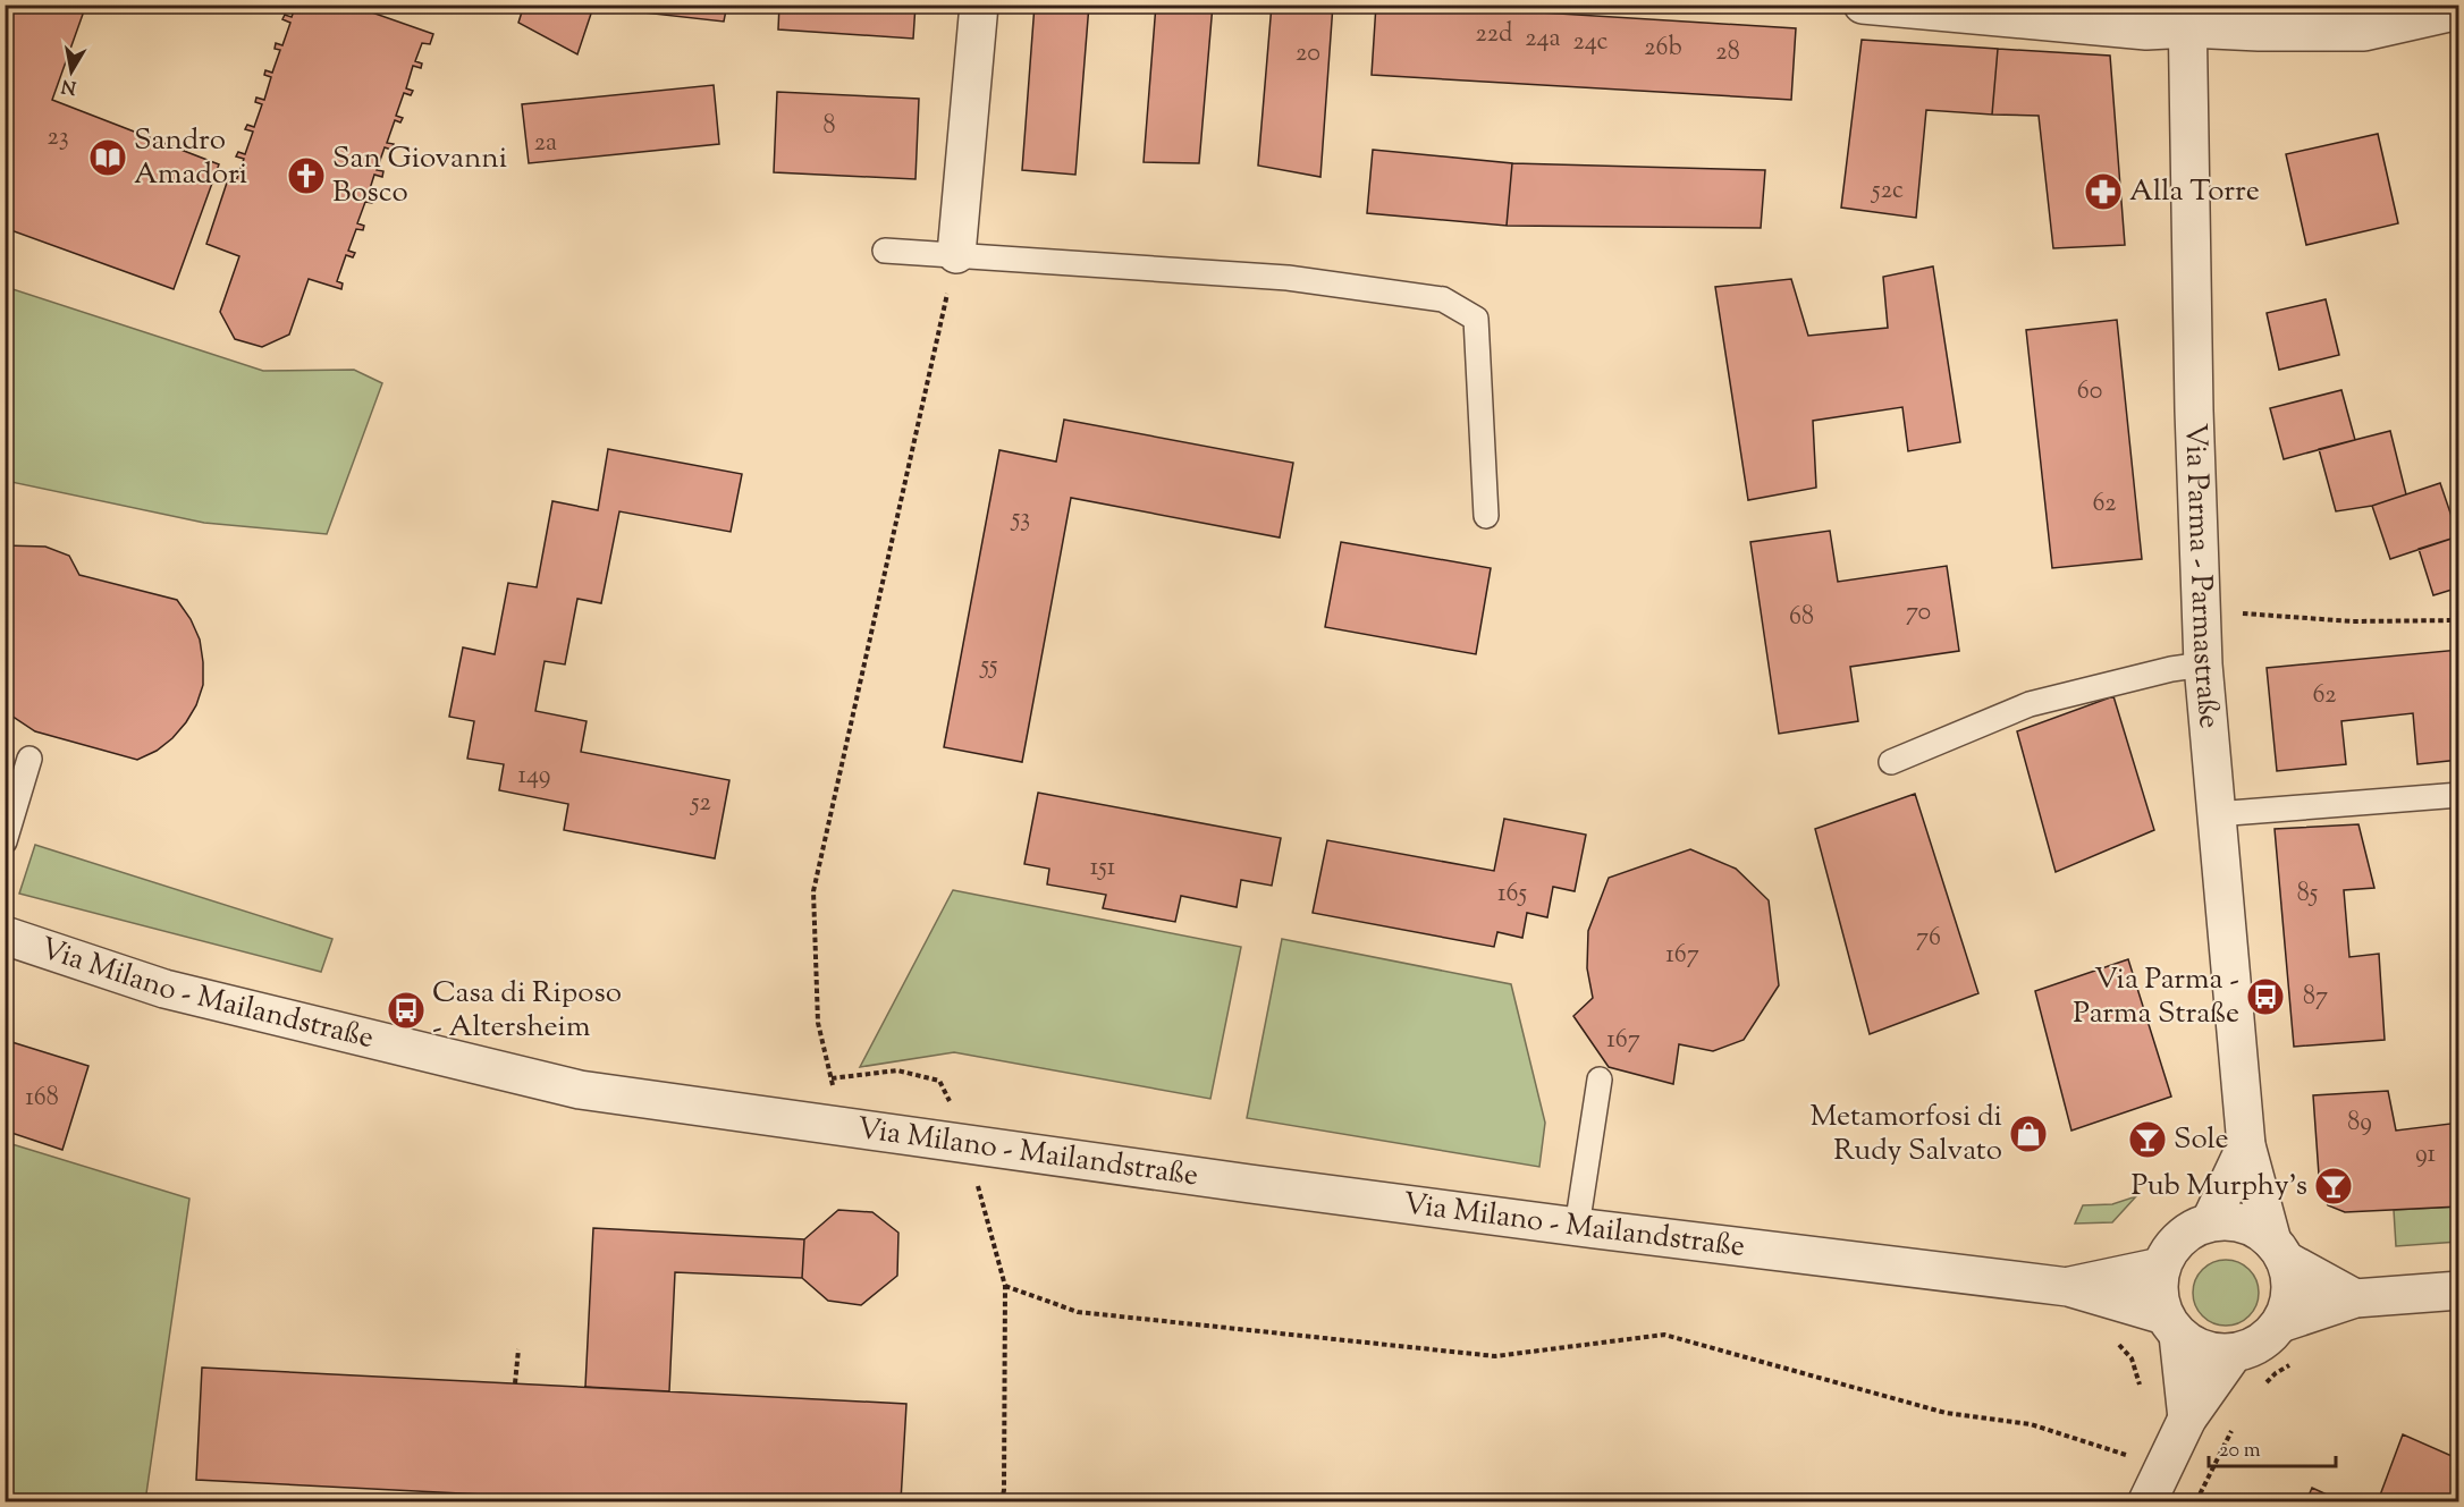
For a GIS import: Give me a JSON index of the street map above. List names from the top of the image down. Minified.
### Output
{"streets":{"street":["Via Parma - Parmastraße","Via Milano - Mailandstraße"]},"crossings":[["Via Parma - Parmastraße","Via Milano - Mailandstraße"]],"places":{"library":["Sandro Amadori"],"church":["San Giovanni Bosco"],"pharmacy":["Alla Torre"],"bus stop":["Via Parma - Parma Straße","Casa di Riposo - Altersheim"],"shop":["Metamorfosi di Rudy Salvato"],"bar":["Sole","Pub Murphy's"]},"house_numbers":["22d","24a","24c","26b","28","20","8","23","2a","52c","60","62","53","70","68","55","62","149","52","151","165","85","76","167","87","167","168","89","91"],"scale_bar":"20 m","north":"bottom"}
